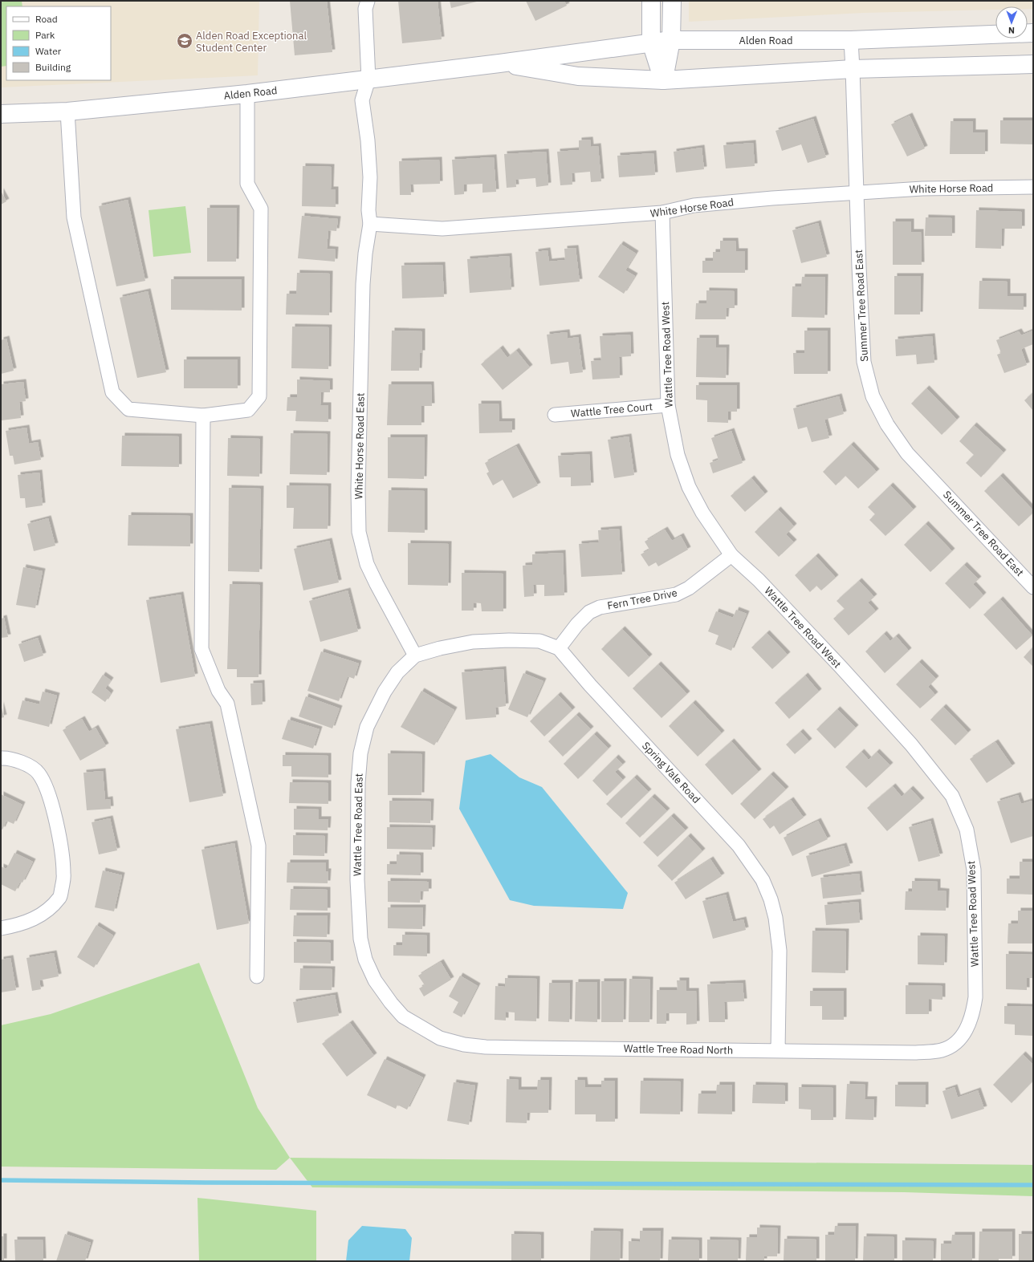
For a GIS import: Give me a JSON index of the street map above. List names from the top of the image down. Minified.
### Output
{"streets":{"street":["Alden Road","White Horse Road","Summer Tree Road East","Wattle Tree Road West","Wattle Tree Court","White Horse Road East","Fern Tree Drive","Spring Vale Road","Wattle Tree Road East","Wattle Tree Road North"]},"crossings":[["Alden Road","Summer Tree Road East"],["Alden Road","White Horse Road East"],["White Horse Road","Summer Tree Road East"],["White Horse Road","Wattle Tree Road West"],["White Horse Road","White Horse Road East"],["Wattle Tree Road West","Wattle Tree Court"],["Wattle Tree Road West","Fern Tree Drive"],["Wattle Tree Road West","Wattle Tree Road North"],["White Horse Road East","Spring Vale Road"],["White Horse Road East","Wattle Tree Road East"],["Fern Tree Drive","Spring Vale Road"],["Spring Vale Road","Wattle Tree Road East"],["Spring Vale Road","Wattle Tree Road North"],["Wattle Tree Road East","Wattle Tree Road North"]],"places":{"school or university":["Alden Road Exceptional Student Center"]},"legend":["Road","Park","Water","Building"],"north":"bottom"}
